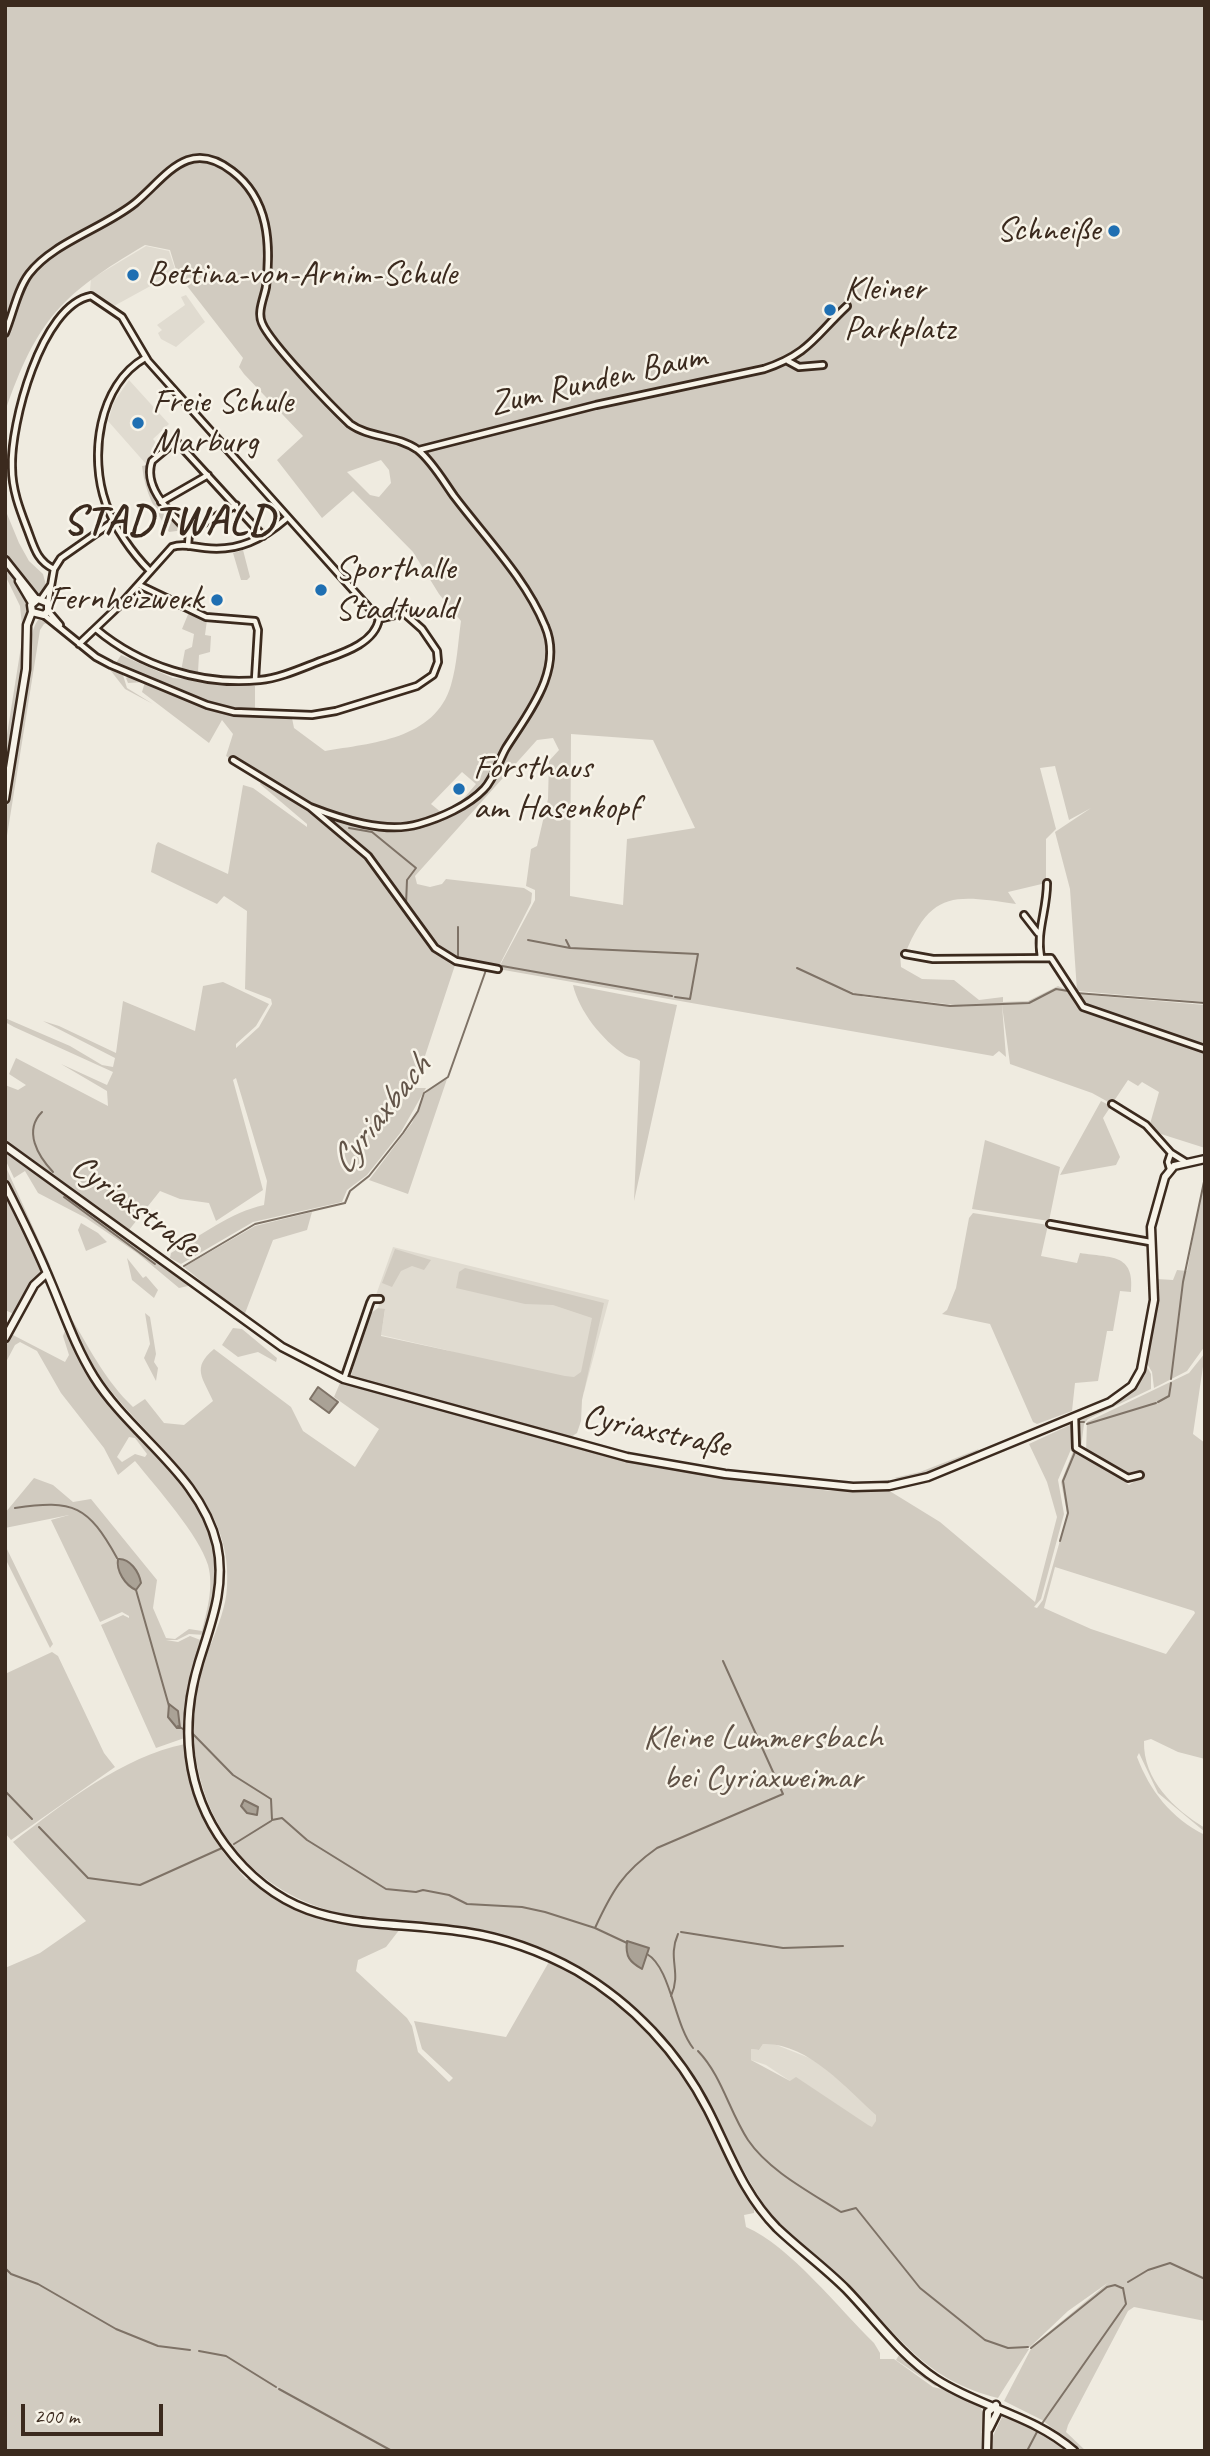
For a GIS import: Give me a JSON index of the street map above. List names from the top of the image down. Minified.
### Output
{"streets":{"street":["Zum Runden Baum","Cyriaxstraße"]},"districts":["STADTWALD"],"water":["Cyriaxbach"],"parks":["Kleine Lummersbach bei Cyriaxweimar"],"places":["Schneiße","Bettina-von-Arnim-Schule","Kleiner Parkplatz","Freie Schule Marburg","Sporthalle Stadtwald","Fernheizwerk","Forsthaus am Hasenkopf"],"scale_bar":"200 m"}
